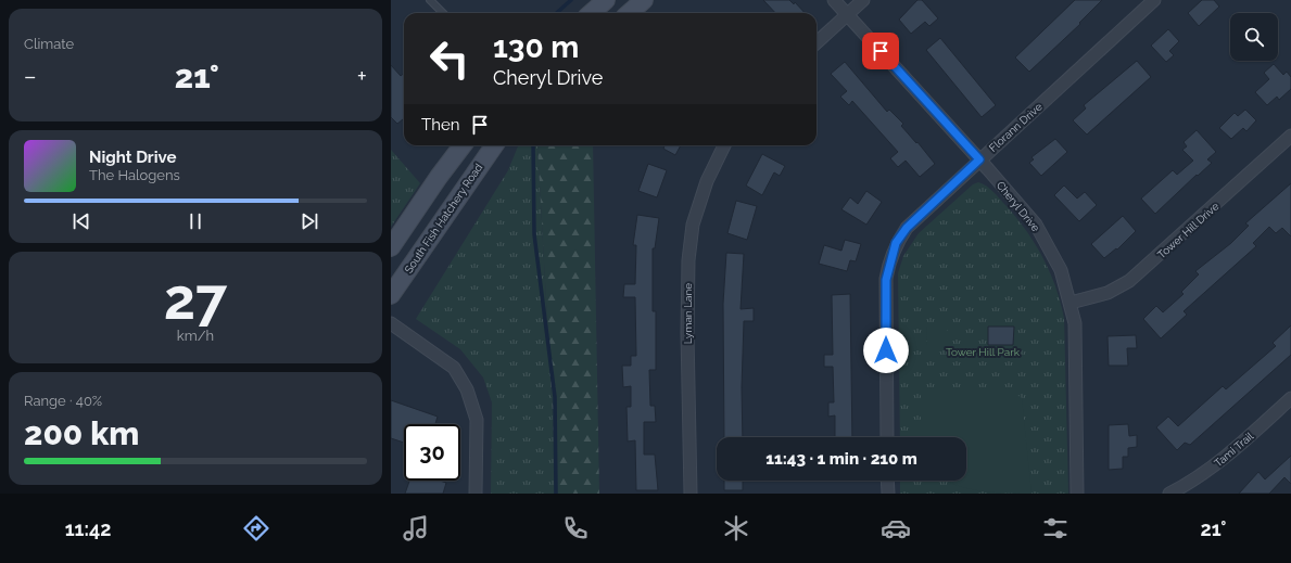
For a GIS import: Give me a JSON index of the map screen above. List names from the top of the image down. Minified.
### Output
{"streets":{"main road":["South Fish Hatchery Road"],"street":["Florann Drive","Cheryl Drive","Tower Hill Drive","Lyman Lane","Tami Trail"]},"crossings":[["Florann Drive","Cheryl Drive"],["Cheryl Drive","Tower Hill Drive"]],"parks":["Tower Hill Park"],"page":{"tile":["Climate",["27","km/h"],["Range · 40%","200 km"]],"turn":["130 m","Cheryl Drive"],"heat":["−","21°","+"],"then":"Then","song":["Night Drive","The Halogens"],"limit":"30","trip":"11:43 · 1 min · 210 m","tabs":["11:42","21°"]}}
